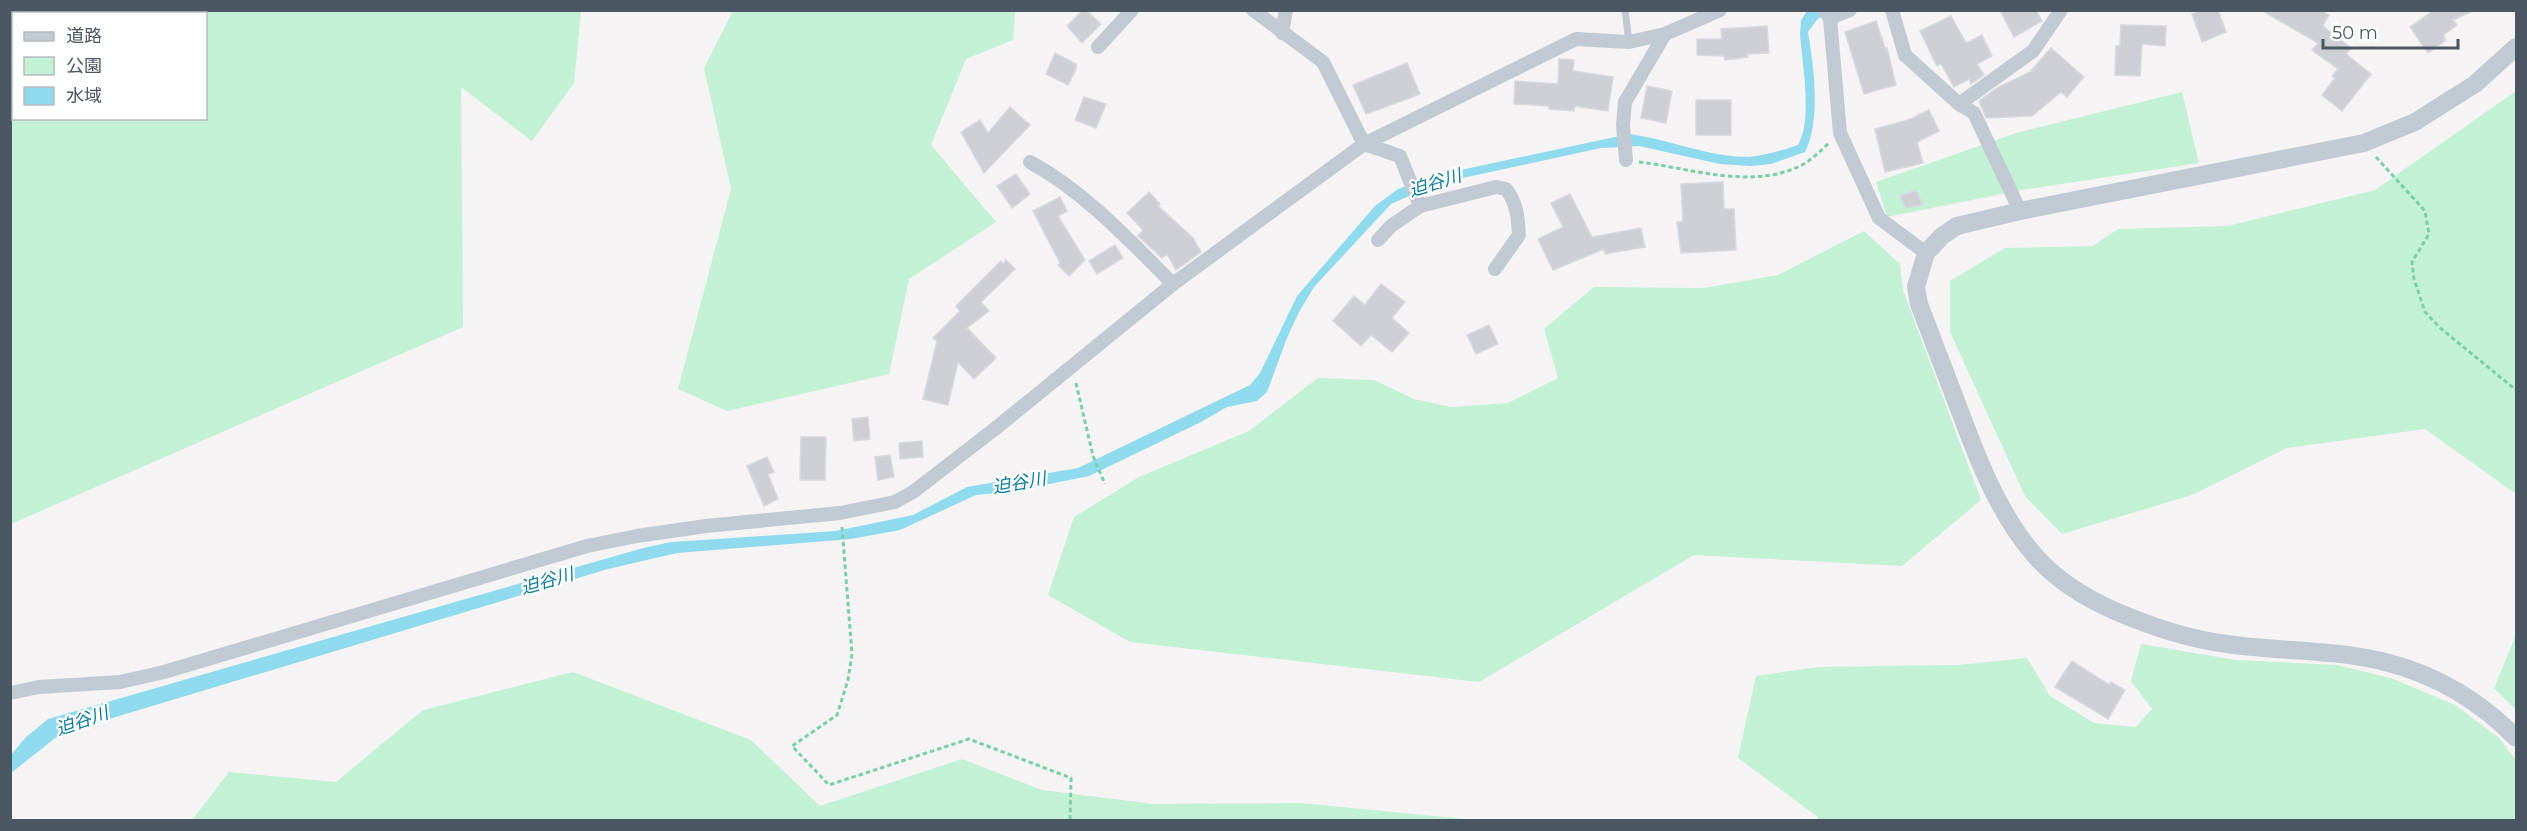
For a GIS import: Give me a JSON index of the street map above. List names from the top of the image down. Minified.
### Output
{"water":["迫谷川"],"legend":["道路","公園","水域"],"scale_bar":"50 m"}
